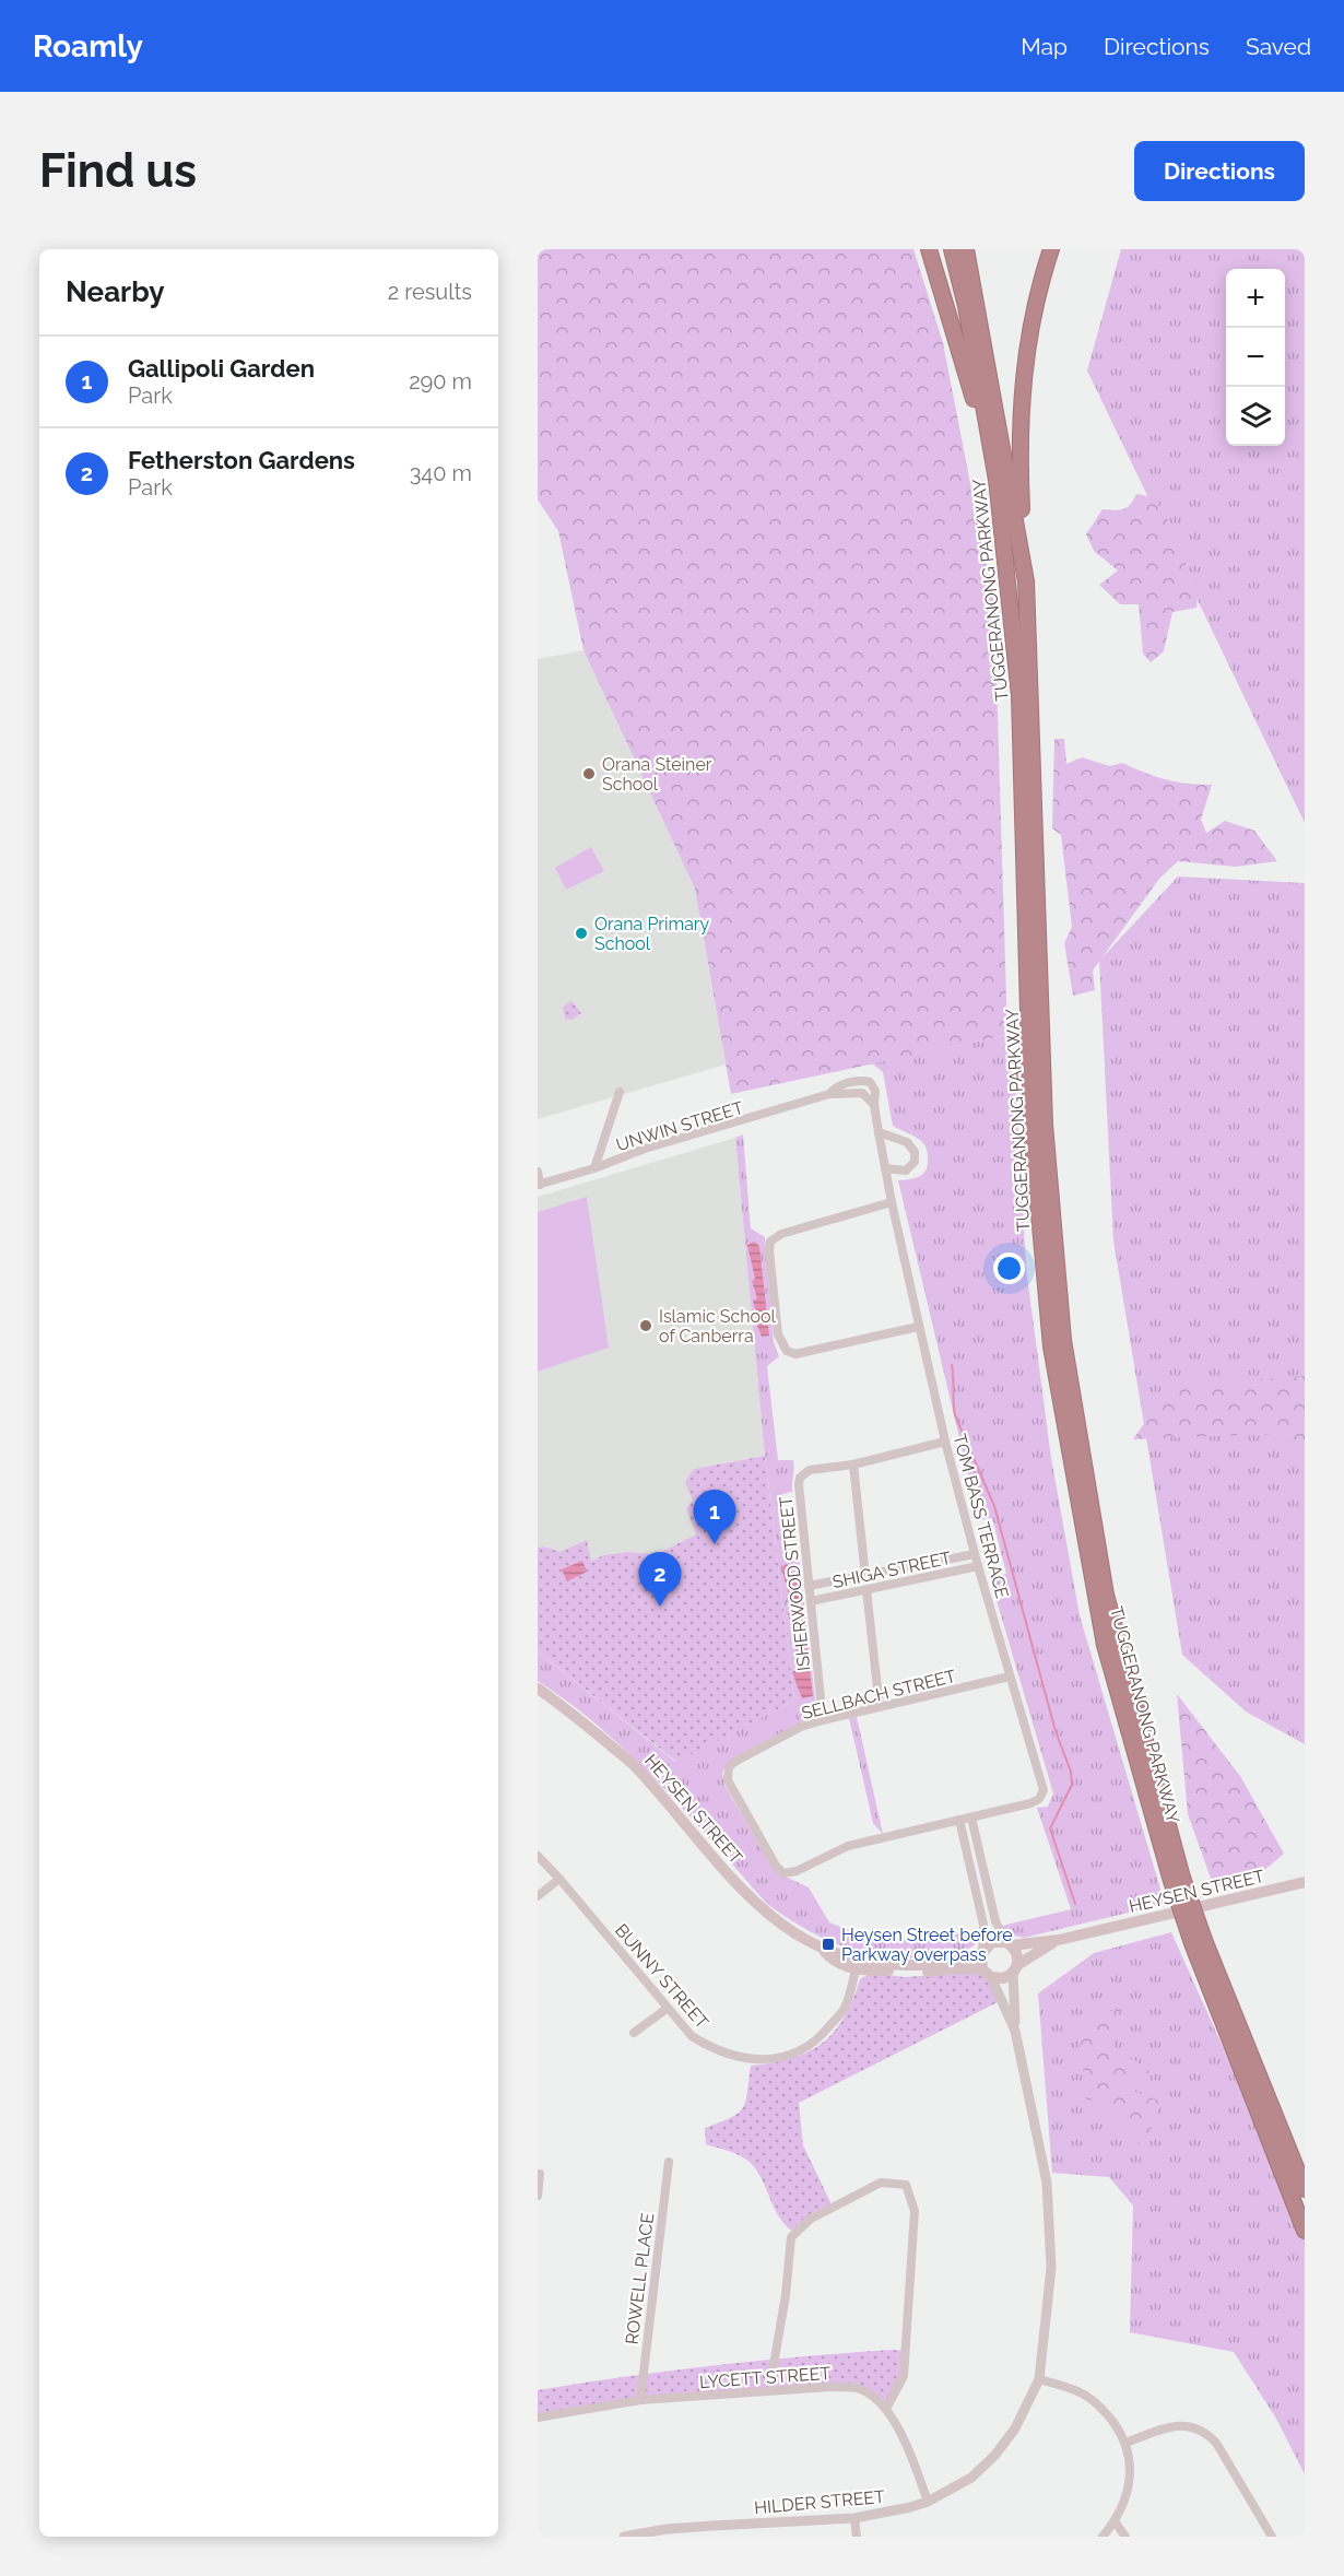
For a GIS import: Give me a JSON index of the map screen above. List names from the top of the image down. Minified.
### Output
{"streets":{"highway":["TUGGERANONG PARKWAY"],"main road":["HEYSEN STREET"],"street":["UNWIN STREET","TOM BASS TERRACE","SHIGA STREET","ISHERWOOD STREET","SELLBACH STREET","BUNNY STREET","ROWELL PLACE","LYCETT STREET","HILDER STREET"]},"crossings":[["UNWIN STREET","TOM BASS TERRACE"],["TOM BASS TERRACE","SHIGA STREET"],["TOM BASS TERRACE","ISHERWOOD STREET"],["TOM BASS TERRACE","SELLBACH STREET"],["SHIGA STREET","ISHERWOOD STREET"],["ISHERWOOD STREET","SELLBACH STREET"],["HEYSEN STREET","BUNNY STREET"],["HEYSEN STREET","HILDER STREET"],["ROWELL PLACE","LYCETT STREET"],["LYCETT STREET","HILDER STREET"]],"places":{"other":["Orana Steiner School","Orana Primary School","Islamic School of Canberra"],"transit":["Heysen Street before Parkway overpass"]},"page":{"header":"Roamly","nav":["Map","Directions","Saved"],"buttons":"Directions","title":"Find us","heading":["Nearby","2 results"],"map_buttons":["+","−"],"list":[{"mark":"1","name":"Gallipoli Garden","note":"Park","value":"290 m"},{"mark":"2","name":"Fetherston Gardens","note":"Park","value":"340 m"}],"pins":["1","2"]}}
